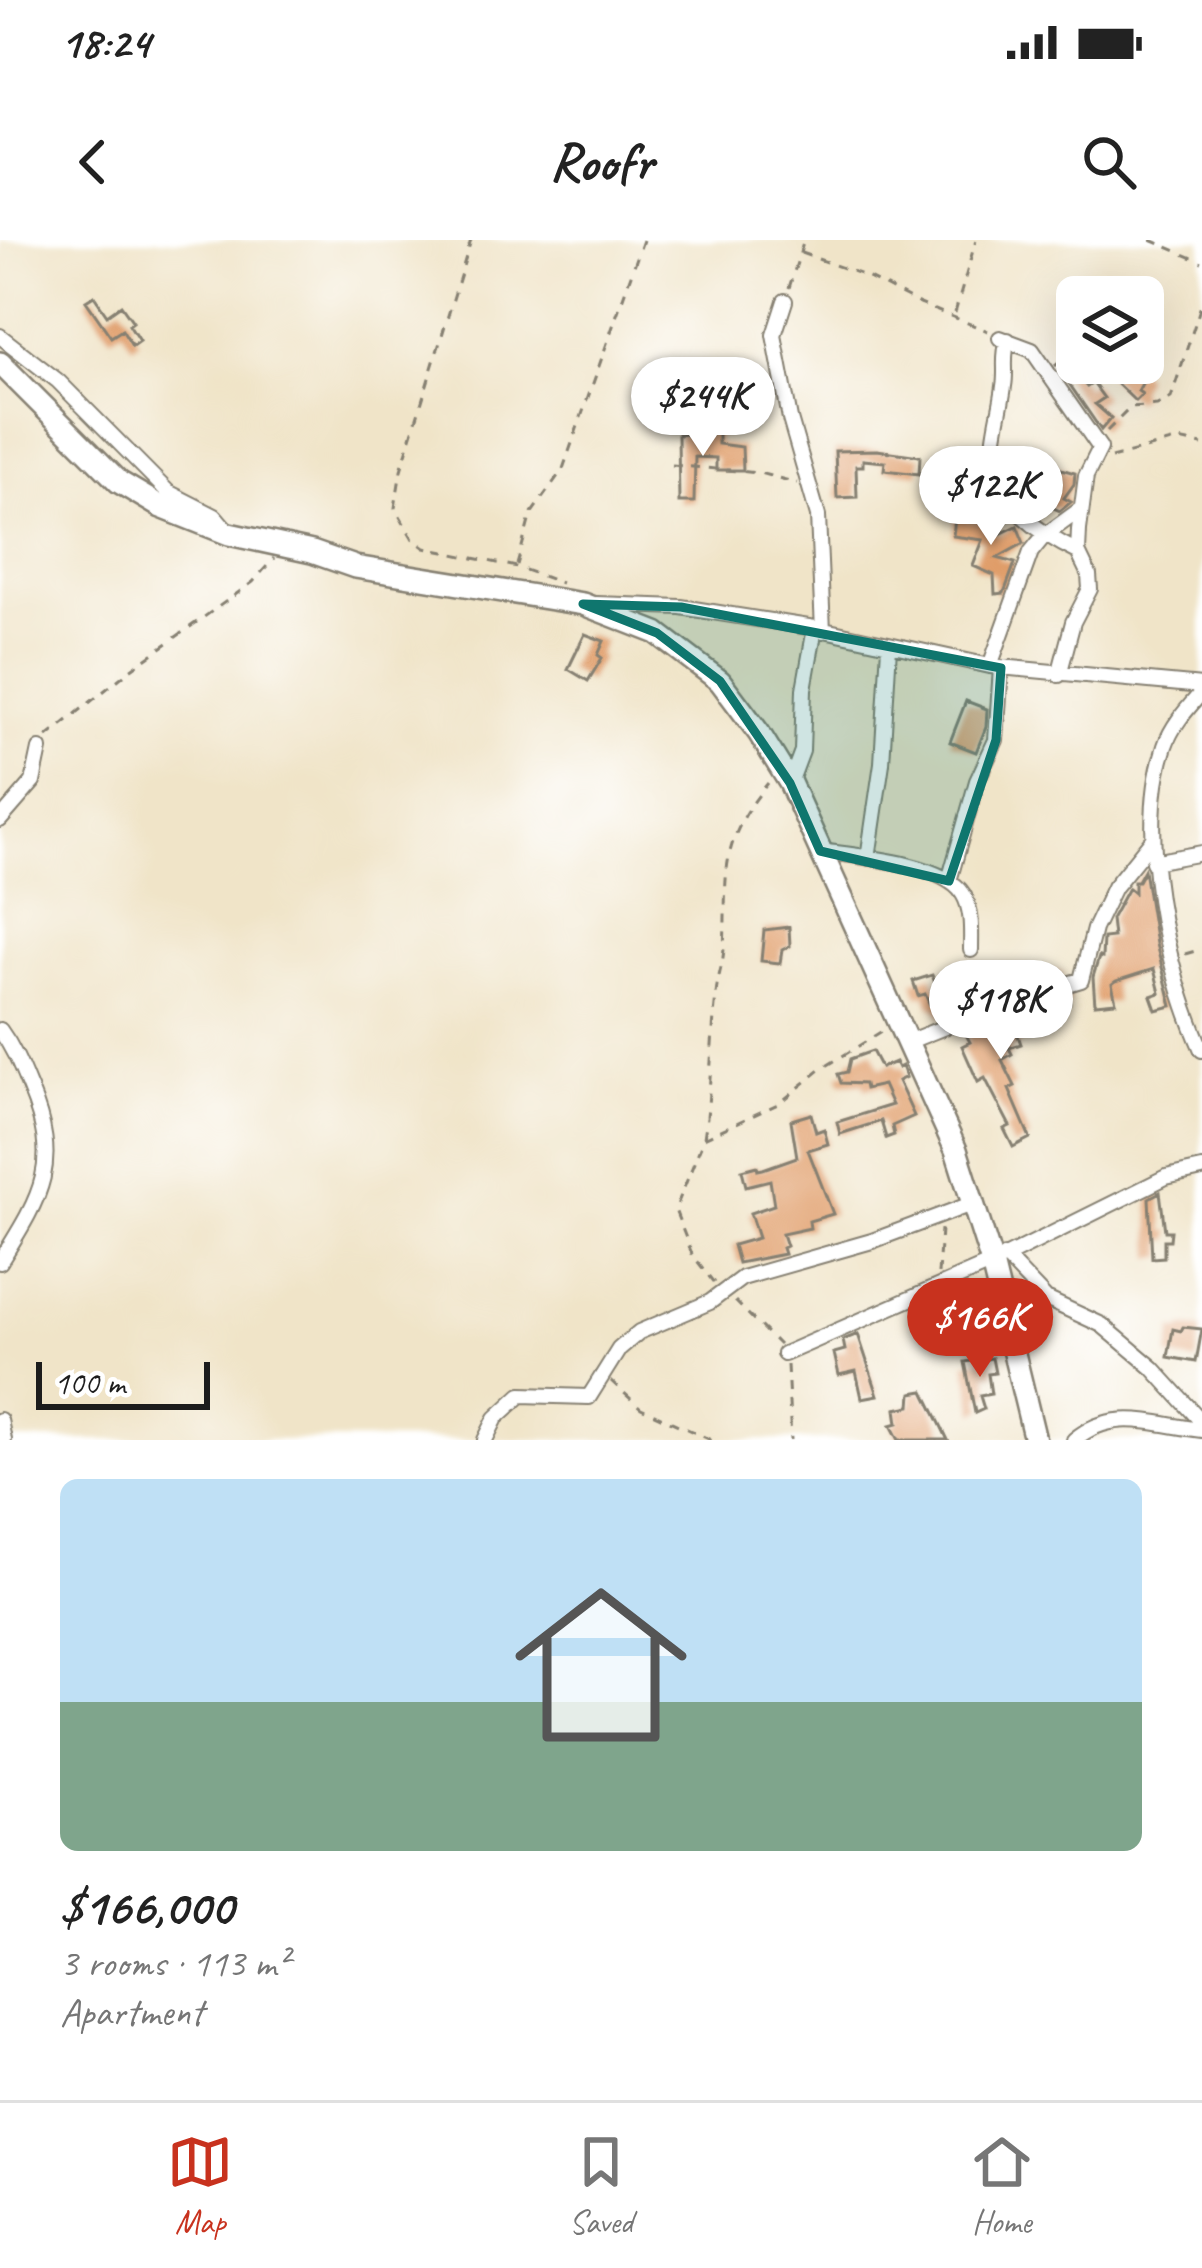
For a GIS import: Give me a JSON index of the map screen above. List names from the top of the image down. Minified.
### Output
{"scale_bar":"100 m","page":{"status":"18:24","header":"Roofr","price":["$244K","$122K","$118K","$166K"],"scale":"100 m","list":[{"name":"$166,000","note":"3 rooms · 113 m² · Apartment"}],"tabs":["Map","Saved","Home"]}}
